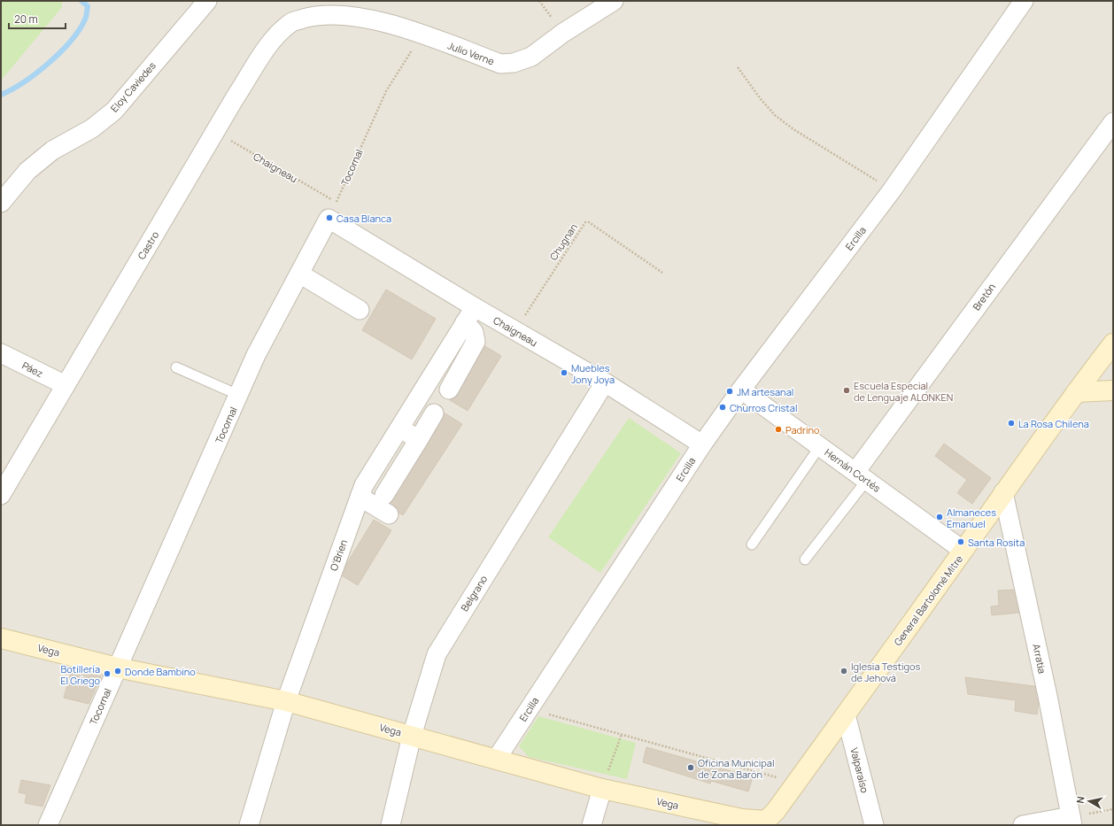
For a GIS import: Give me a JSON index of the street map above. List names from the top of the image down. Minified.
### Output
{"streets":{"street":["Julio Verne","Eloy Caviedes","Chaigneau","Tocornal","Ercilla","Castro","Bretón","Páez","Hernán Cortés","O'Brien","Belgrano","General Bartolomé Mitre","Vega","Arratia","Valparaíso"],"path":["Chugnan"]},"crossings":[["Julio Verne","Tocornal"],["Julio Verne","Castro"],["Chaigneau","Tocornal"],["Chaigneau","Ercilla"],["Chaigneau","Chugnan"],["Chaigneau","Castro"],["Chaigneau","O'Brien"],["Chaigneau","Belgrano"],["Tocornal","Vega"],["Ercilla","Hernán Cortés"],["Ercilla","Vega"],["Castro","Páez"],["Bretón","Hernán Cortés"],["Hernán Cortés","General Bartolomé Mitre"],["O'Brien","Vega"],["Belgrano","Vega"],["General Bartolomé Mitre","Vega"],["General Bartolomé Mitre","Arratia"],["General Bartolomé Mitre","Valparaíso"]],"places":["Casa Blanca","Muebles Jony Joya","Escuela Especial de Lenguaje ALONKEN","JM artesanal","Churros Cristal","La Rosa Chilena","Padrino","Almaneces Emanuel","Santa Rosita","Donde Bambino","Iglesia Testigos de Jehová","Botillería El Griego","Oficina Municipal de Zona Barón"],"scale_bar":"20 m","north":"left"}
